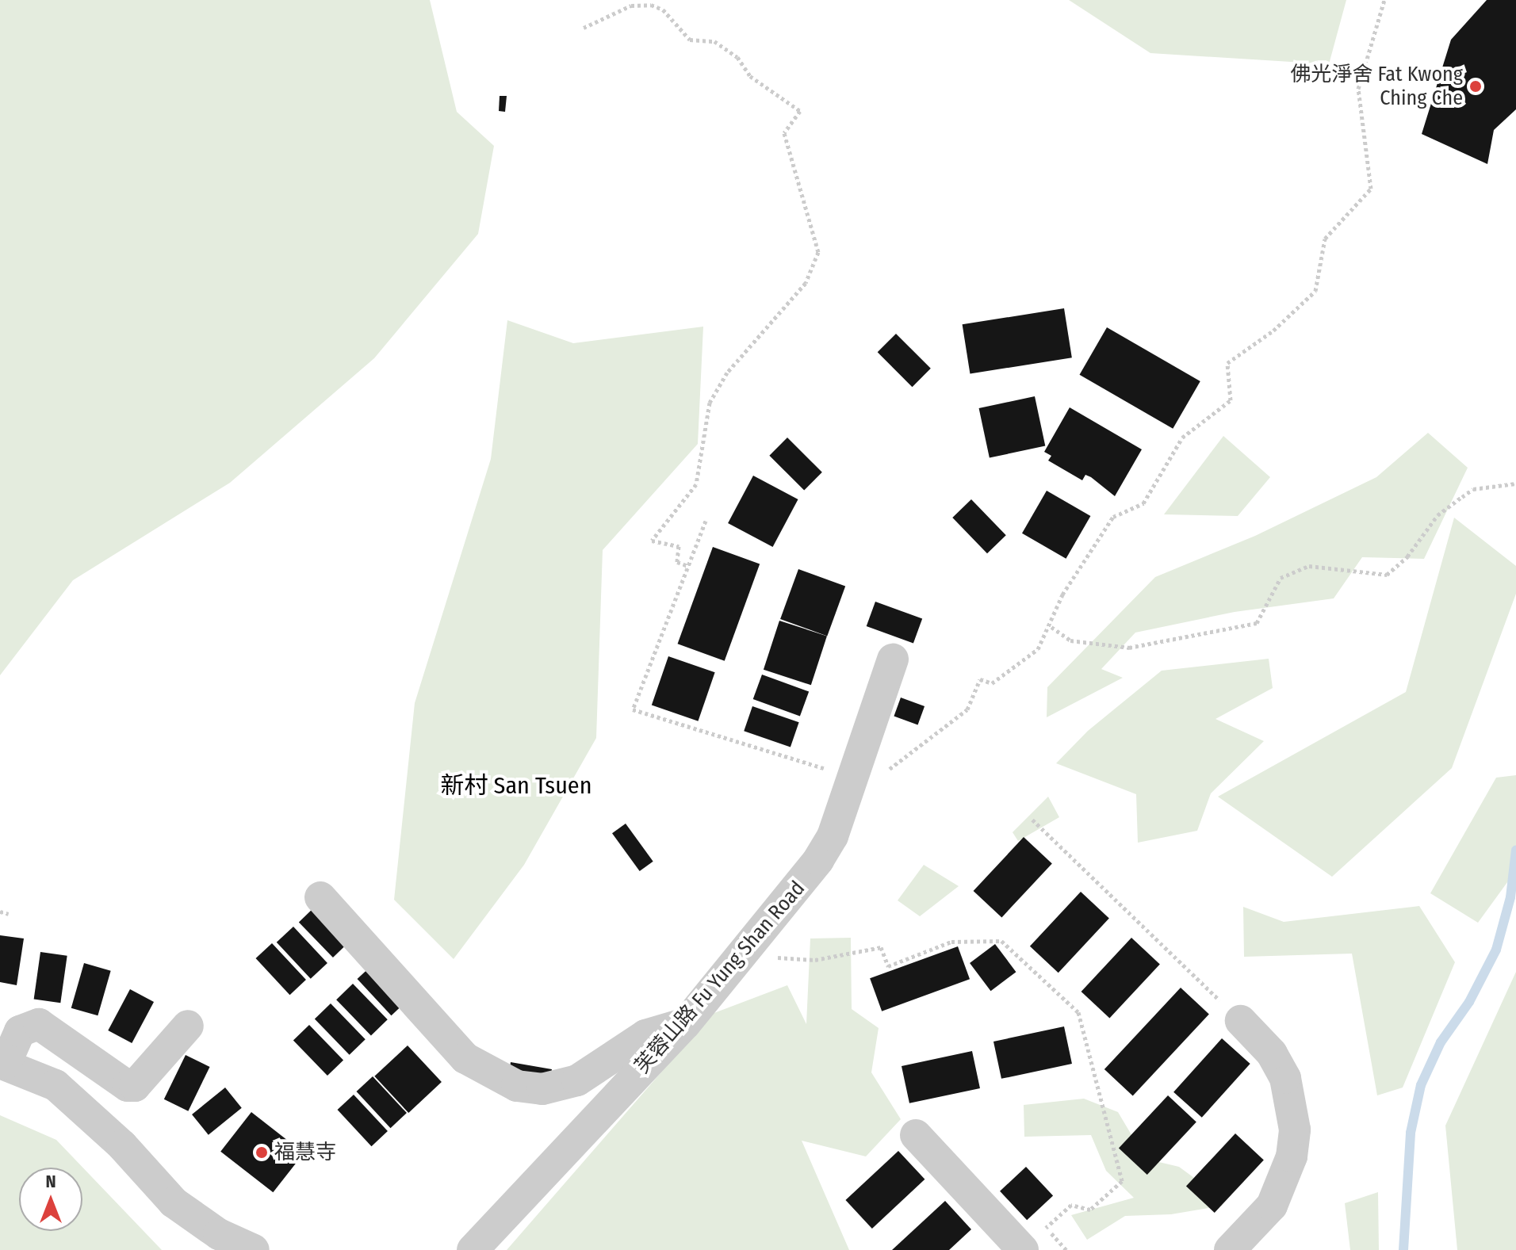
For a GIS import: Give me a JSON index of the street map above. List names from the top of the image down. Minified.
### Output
{"streets":{"street":["芙蓉山路 Fu Yung Shan Road"]},"districts":["新村 San Tsuen"],"places":["佛光淨舍 Fat Kwong Ching Che","福慧寺"],"north":"top"}
